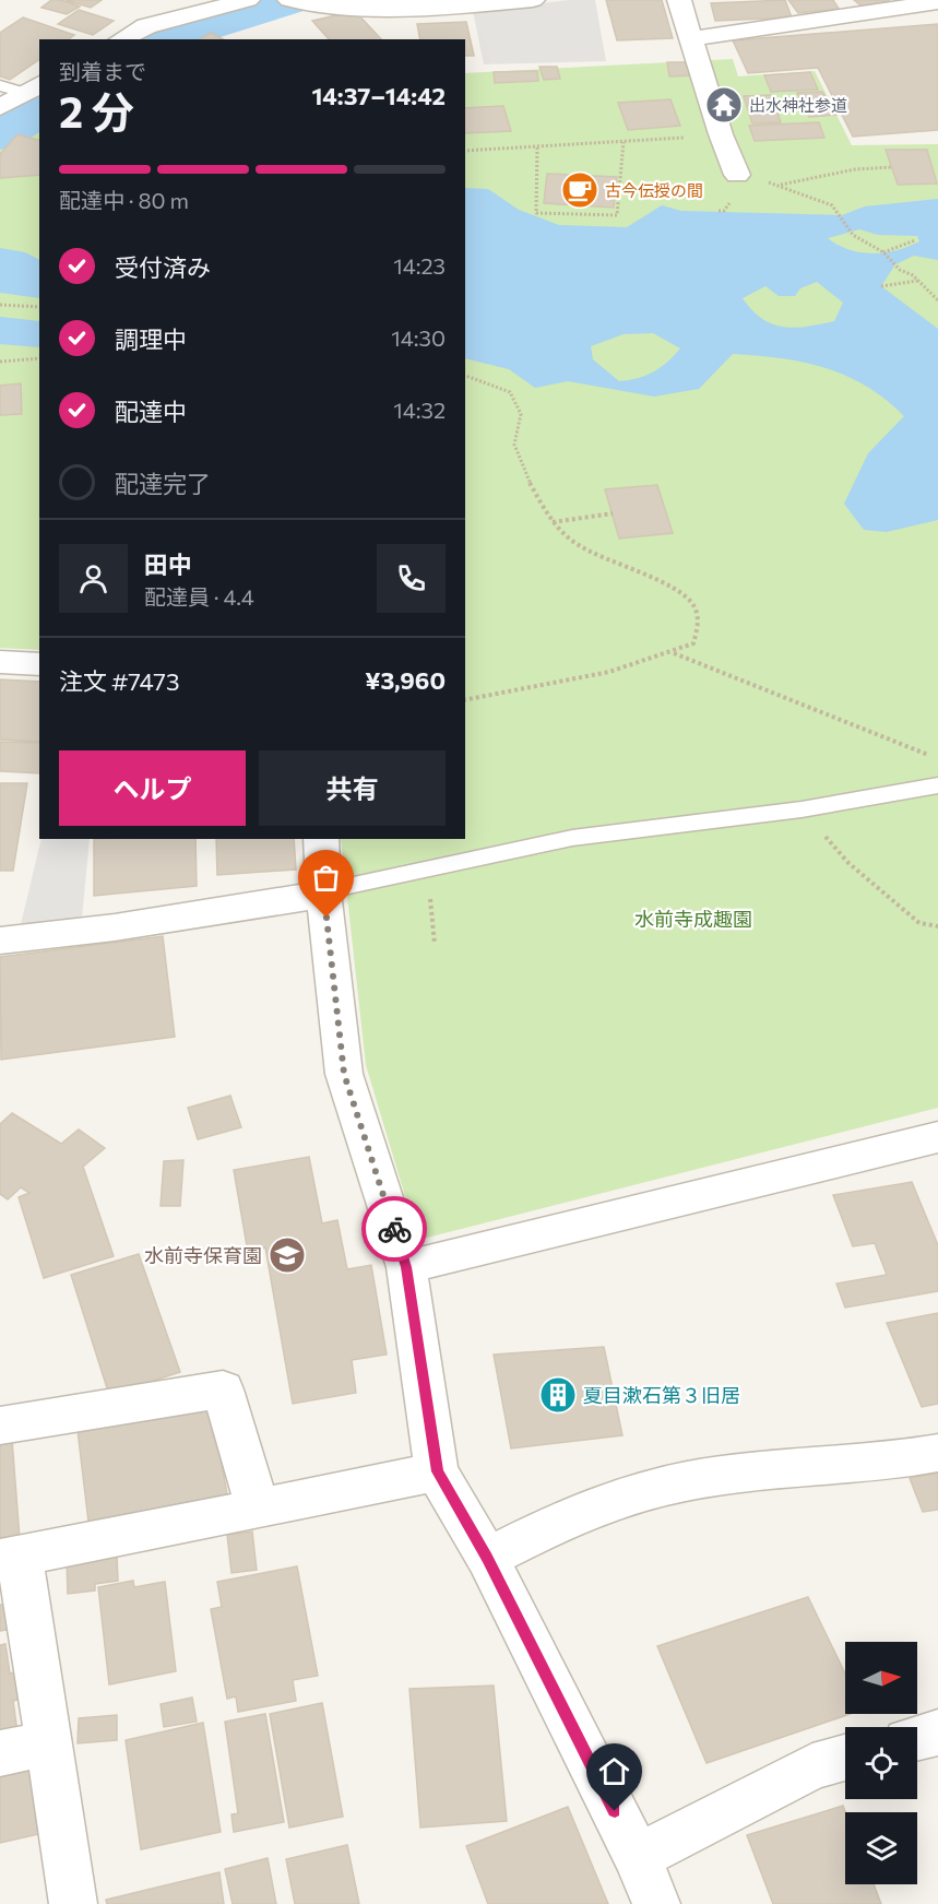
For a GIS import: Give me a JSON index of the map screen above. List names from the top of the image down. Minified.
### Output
{"parks":["水前寺成趣園"],"places":{"temple":["出水神社参道"],"cafe":["古今伝授の間"],"school or university":["水前寺保育園"],"building":["夏目漱石第３旧居"]},"north":"right","page":{"heading":["2 分","到着まで","14:37–14:42"],"panel":["田中","配達員 · 4.4","注文 #7473","¥3,960"],"bar":"配達中 · 80 m","list":[["受付済み","14:23"],["調理中","14:30"],["配達中","14:32"],"配達完了"],"buttons":["ヘルプ","共有"]}}
